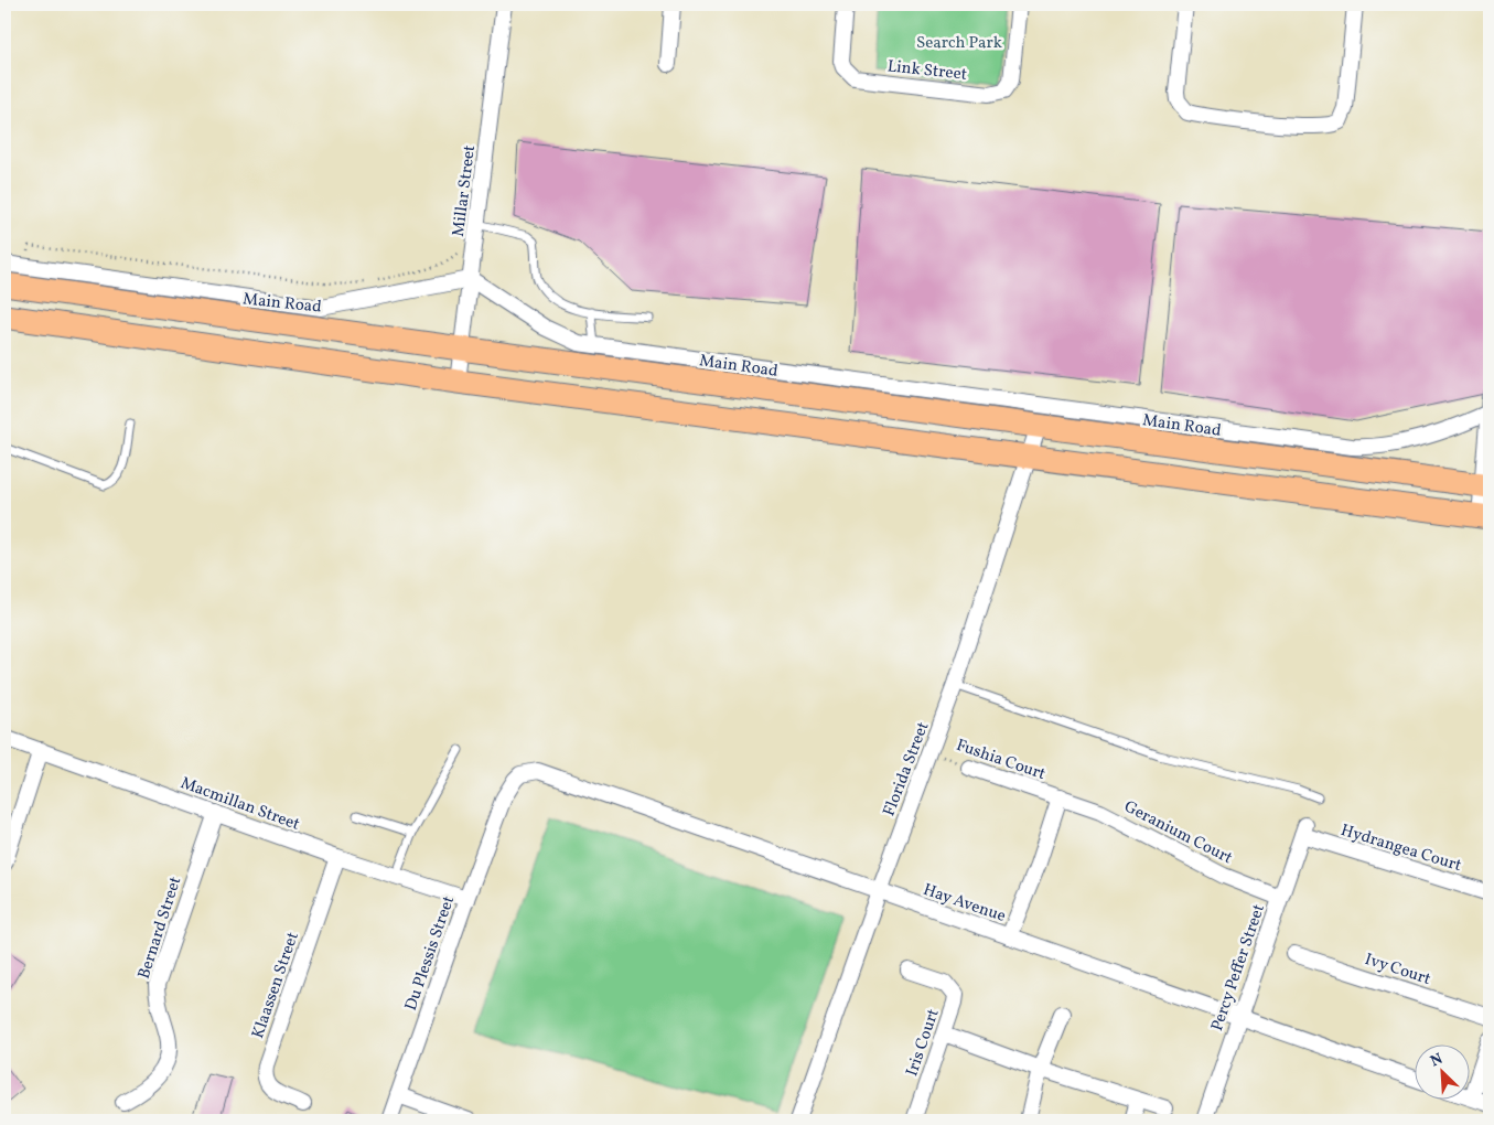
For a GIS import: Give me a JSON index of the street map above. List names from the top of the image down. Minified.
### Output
{"streets":{"main road":["Main Road"],"street":["Link Street","Millar Street","Fushia Court","Florida Street","Macmillan Street","Geranium Court","Hydrangea Court","Hay Avenue","Bernard Street","Du Plessis Street","Percy Peffer Street","Ivy Court","Klaassen Street","Iris Court"]},"crossings":[["Millar Street","Main Road"],["Main Road","Florida Street"],["Fushia Court","Florida Street"],["Fushia Court","Geranium Court"],["Florida Street","Hay Avenue"],["Macmillan Street","Bernard Street"],["Macmillan Street","Du Plessis Street"],["Macmillan Street","Klaassen Street"],["Geranium Court","Percy Peffer Street"],["Hydrangea Court","Percy Peffer Street"],["Hay Avenue","Du Plessis Street"],["Hay Avenue","Percy Peffer Street"]],"parks":["Search Park"],"north":"top left"}
